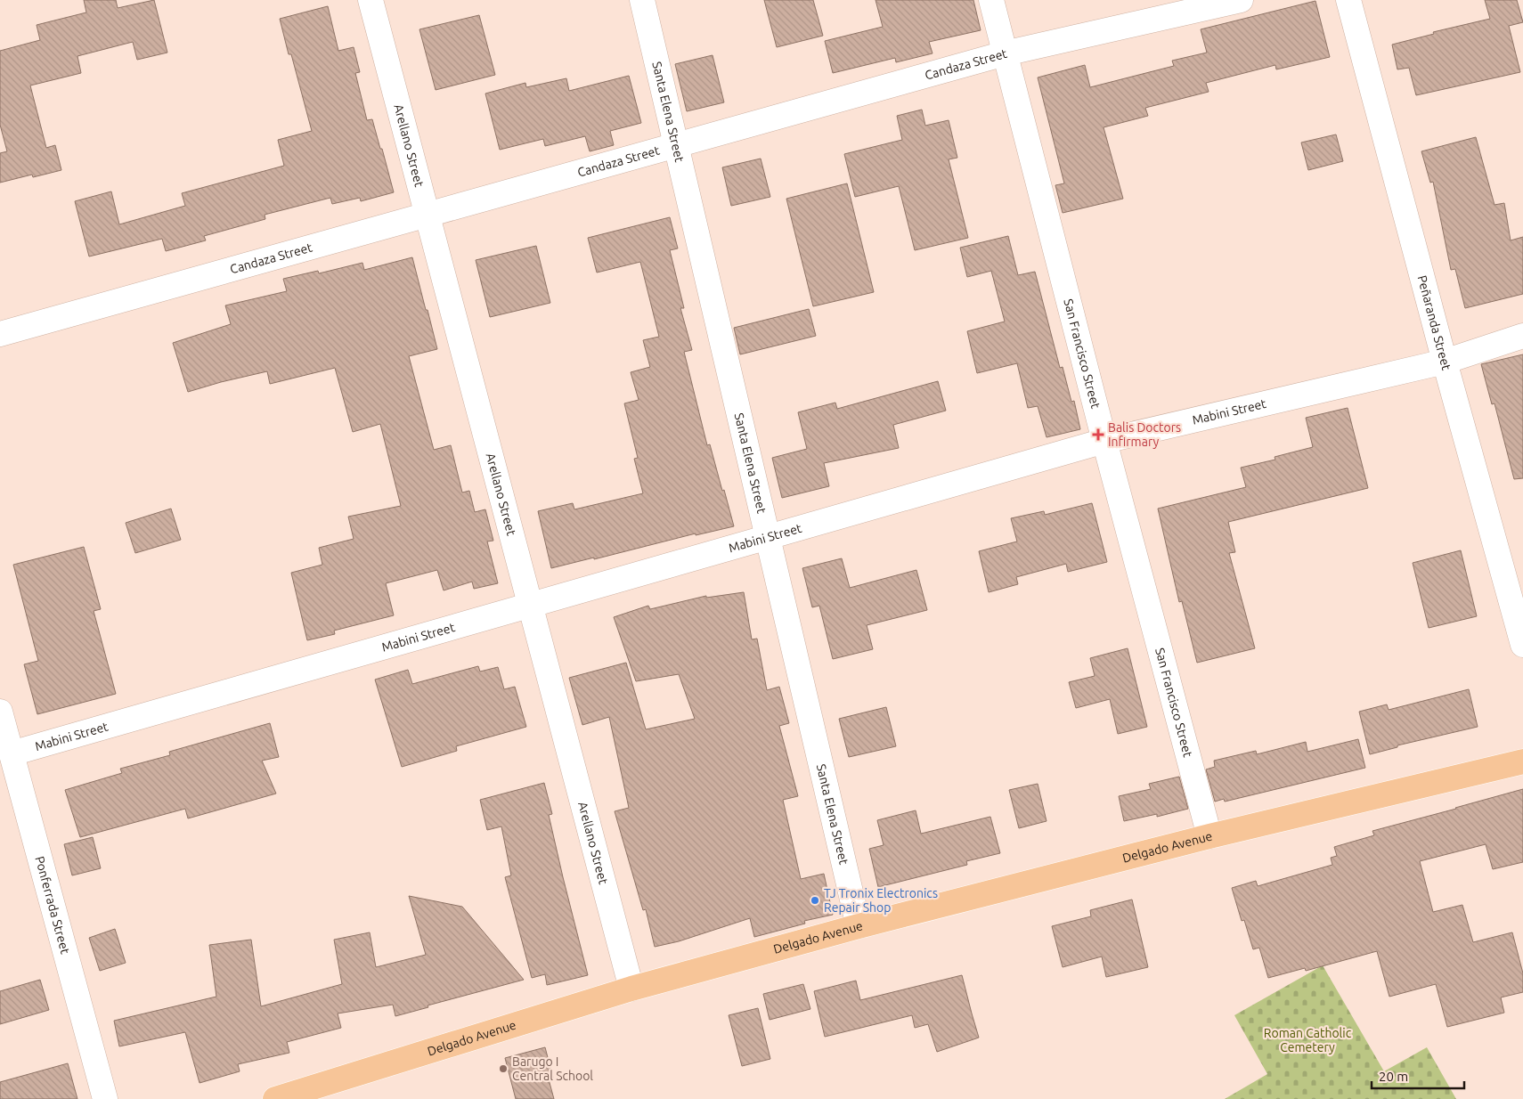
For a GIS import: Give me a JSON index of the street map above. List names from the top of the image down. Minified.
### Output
{"streets":{"main road":["Delgado Avenue"],"street":["Candaza Street","Santa Elena Street","Arellano Street","Peñaranda Street","San Francisco Street","Mabini Street","Ponferrada Street"]},"crossings":[["Candaza Street","Santa Elena Street"],["Candaza Street","Arellano Street"],["Candaza Street","San Francisco Street"],["Santa Elena Street","Mabini Street"],["Santa Elena Street","Delgado Avenue"],["Arellano Street","Mabini Street"],["Arellano Street","Delgado Avenue"],["Peñaranda Street","Mabini Street"],["San Francisco Street","Mabini Street"],["San Francisco Street","Delgado Avenue"],["Mabini Street","Ponferrada Street"]],"parks":["Roman Catholic Cemetery"],"places":{"health":["Balis Doctors Infirmary"],"other":["TJ Tronix Electronics Repair Shop","Barugo I Central School"]},"scale_bar":"20 m"}
